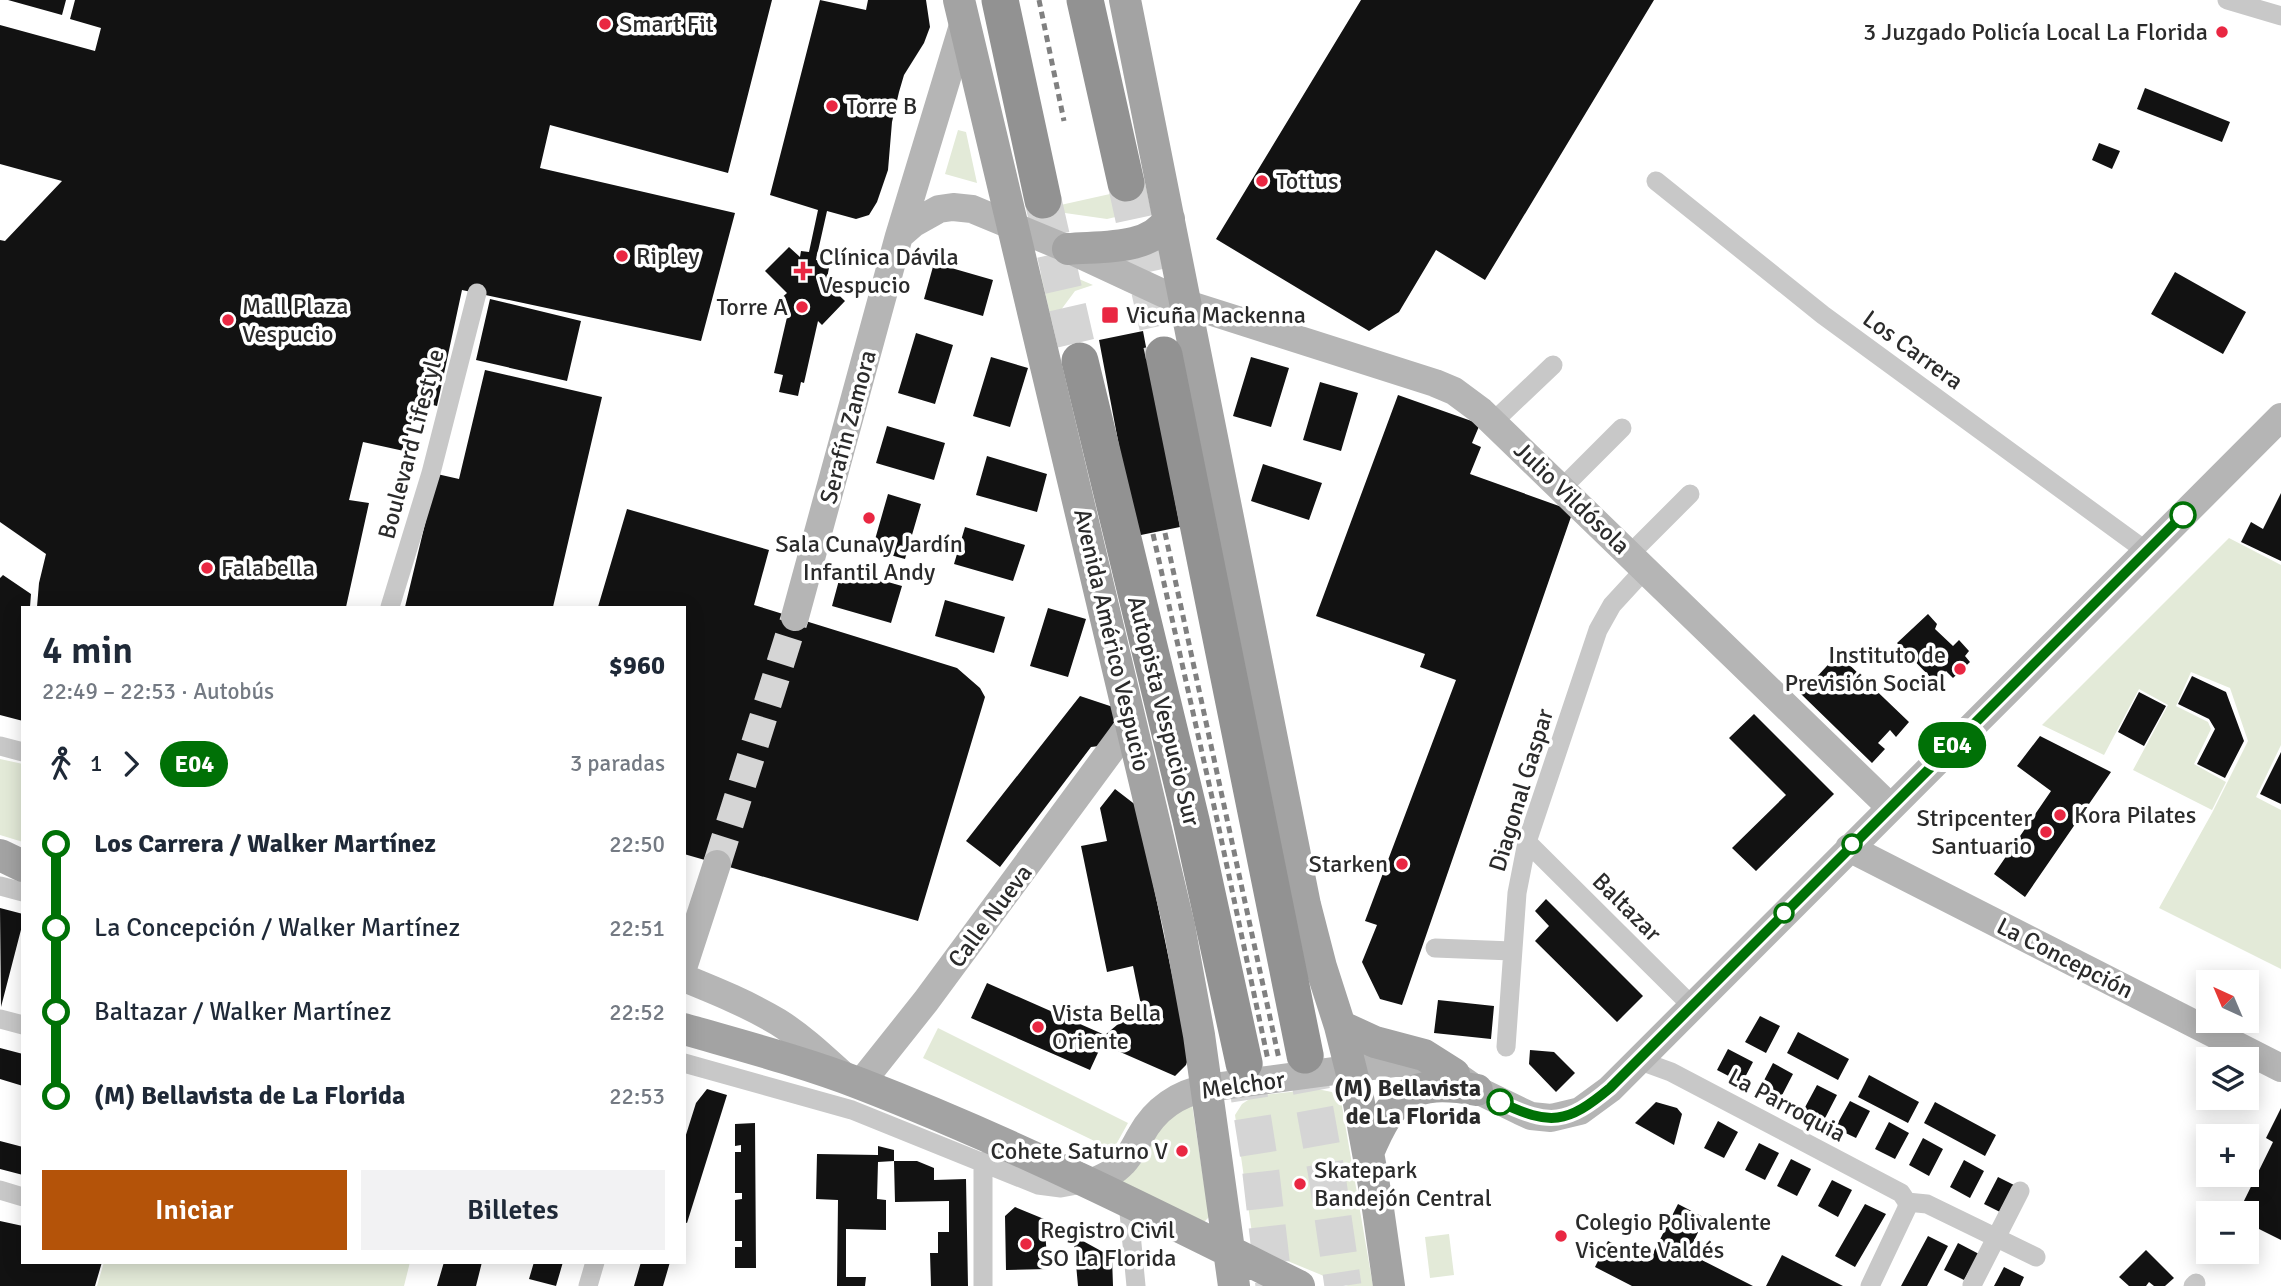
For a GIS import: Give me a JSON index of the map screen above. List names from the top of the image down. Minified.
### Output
{"streets":{"highway":["Autopista Vespucio Sur"],"main road":["Avenida Américo Vespucio"],"street":["Los Carrera","Serafín Zamora","Boulevard Lifestyle","Julio Vildósola","Diagonal Gaspar","Baltazar","Calle Nueva","La Concepción","Melchor","La Parroquia"]},"crossings":[["Los Carrera","Melchor"],["Serafín Zamora","Avenida Américo Vespucio"],["Julio Vildósola","Diagonal Gaspar"],["Julio Vildósola","Melchor"],["Avenida Américo Vespucio","Calle Nueva"],["Avenida Américo Vespucio","Melchor"],["Diagonal Gaspar","Baltazar"],["Baltazar","Melchor"],["La Concepción","Melchor"],["Melchor","La Parroquia"]],"places":{"other":["Smart Fit","3 Juzgado Policía Local La Florida","Torre B","Tottus","Ripley","Torre A","Mall Plaza Vespucio","Sala Cuna y Jardín Infantil Andy","Falabella","Instituto de Previsión Social","Kora Pilates","Stripcenter Santuario","Starken","Vista Bella Oriente","(M) Bellavista de La Florida","Cohete Saturno V","Skatepark Bandejón Central","Colegio Polivalente Vicente Valdés","Registro Civil SO La Florida"],"health":["Clínica Dávila Vespucio"],"transit":["Vicuña Mackenna"]},"lines":["bus line E04"],"north":"top left","page":{"on_map":"E04","heading":["4 min","22:49 – 22:53 · Autobús","$960"],"legs":["1","E04","3 paradas"],"list":[{"name":"Los Carrera / Walker Martínez","value":"22:50"},{"name":"La Concepción / Walker Martínez","value":"22:51"},{"name":"Baltazar / Walker Martínez","value":"22:52"},{"name":"(M) Bellavista de La Florida","value":"22:53"}],"map_buttons":["+","−"],"buttons":["Iniciar","Billetes"]}}
